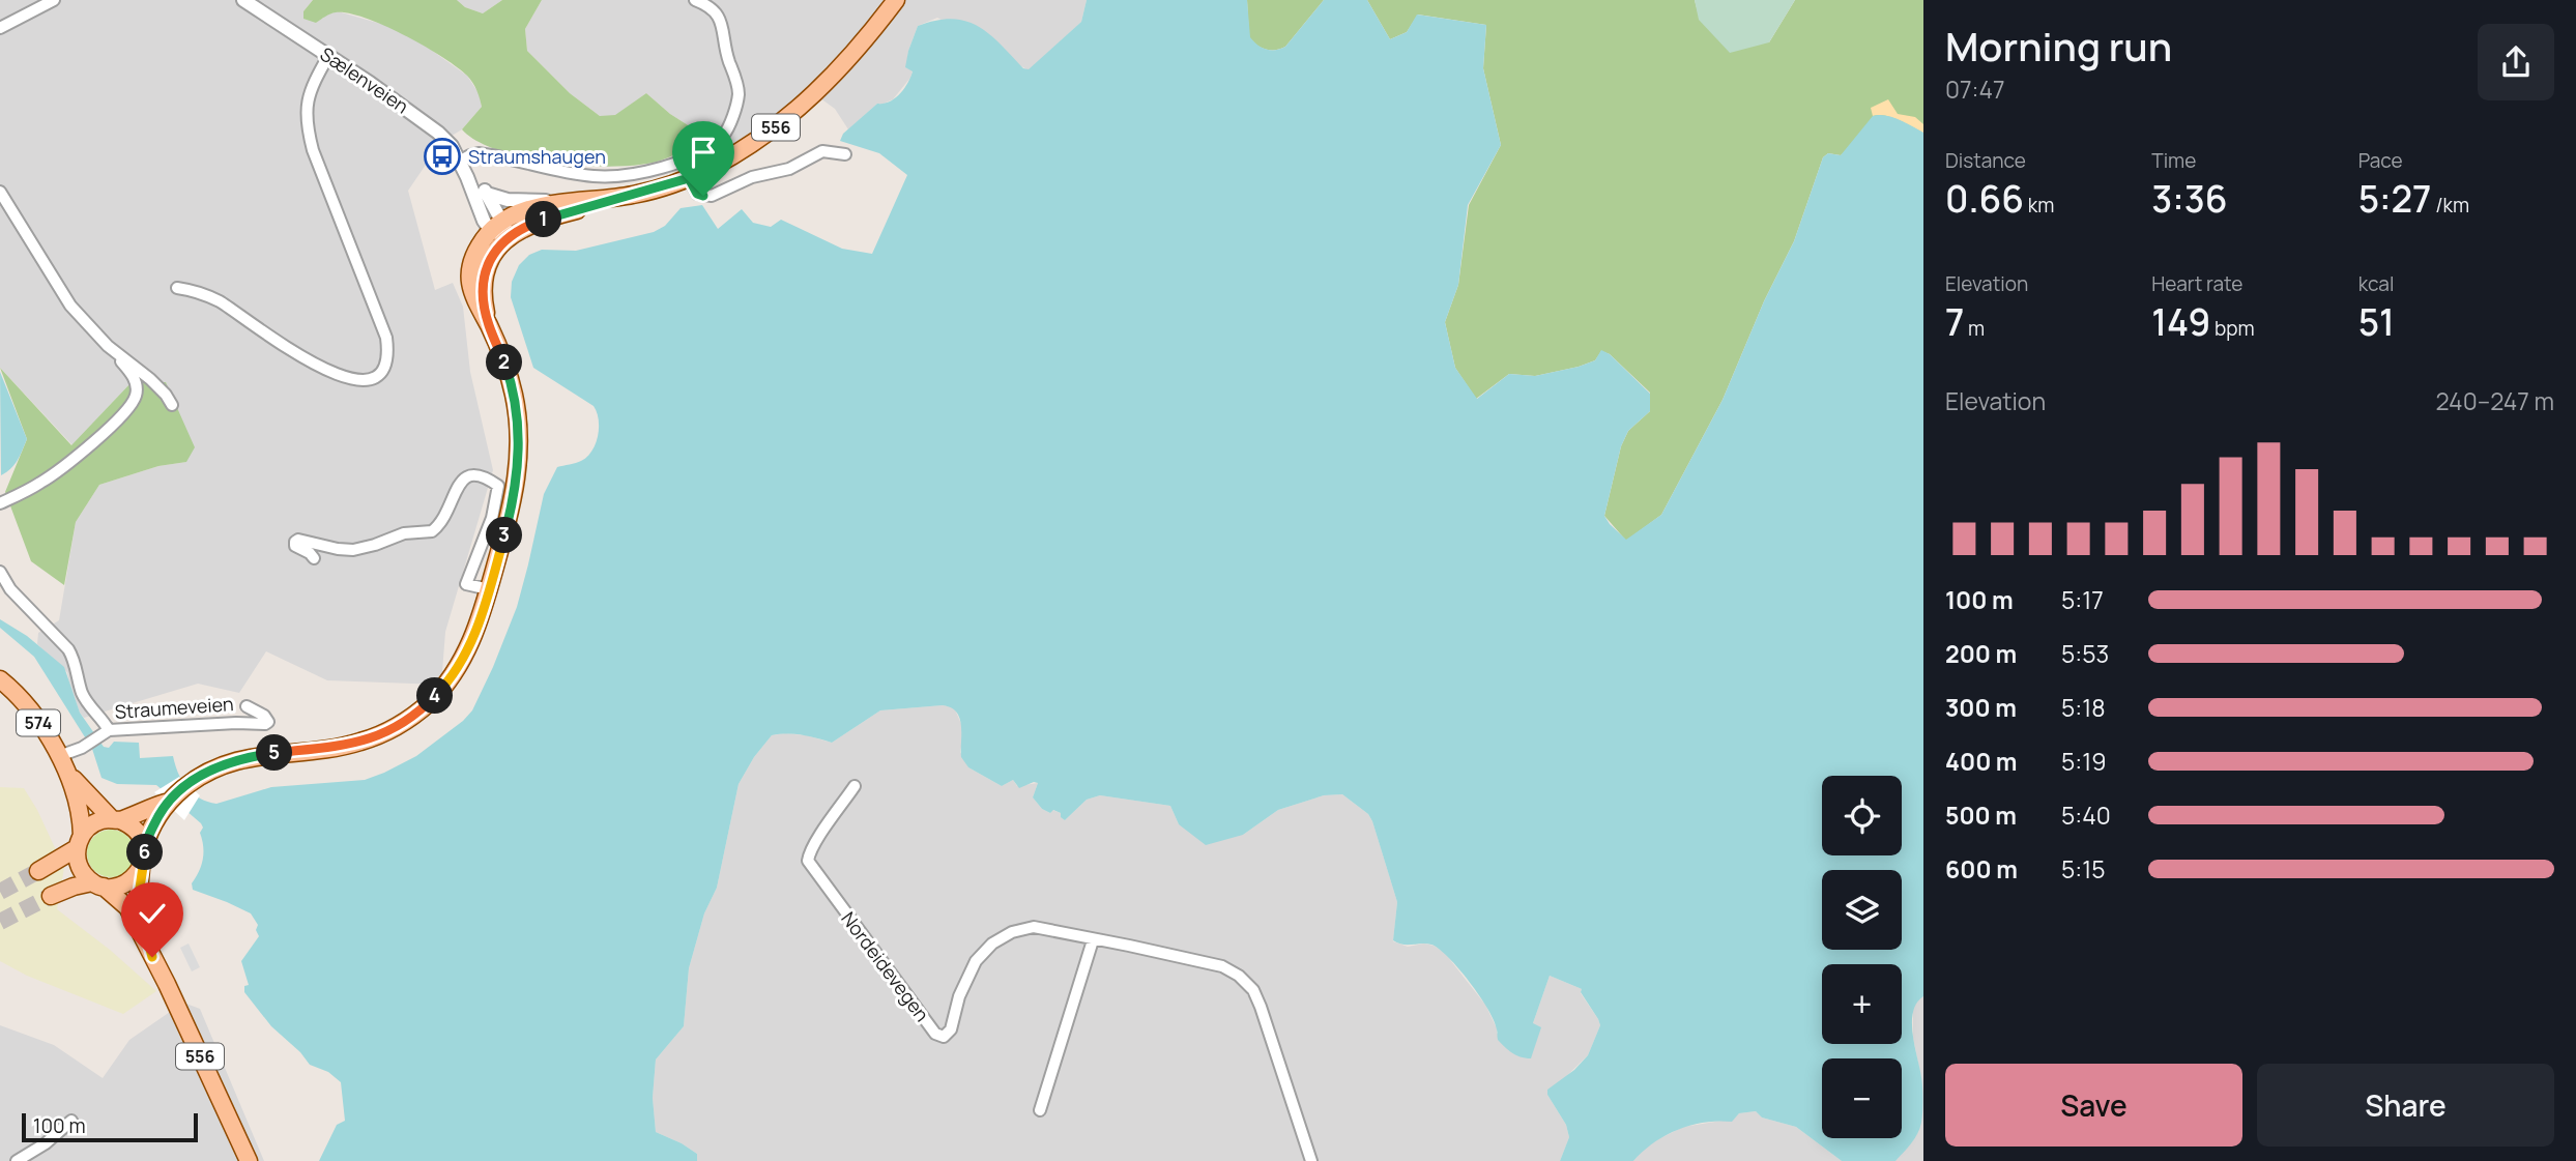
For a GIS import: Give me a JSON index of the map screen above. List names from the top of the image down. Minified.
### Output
{"streets":{"main road":["556","574"],"street":["Sælenveien","Straumeveien","Nordeidevegen"]},"crossings":[["Sælenveien","556"],["556","574"],["Straumeveien","574"]],"places":{"bus stop":["Straumshaugen"]},"scale_bar":"100 m","page":{"heading":["Morning run","07:47"],"stats":[["Distance","0.66 km"],["Time","3:36"],["Pace","5:27 /km"],["Elevation","7 m"],["Heart rate","149 bpm"],["kcal","51"]],"pins":["1","2","3","4","5","6"],"chart":["Elevation","240–247 m"],"list":[{"name":"100 m","note":"5:17"},{"name":"200 m","note":"5:53"},{"name":"300 m","note":"5:18"},{"name":"400 m","note":"5:19"},{"name":"500 m","note":"5:40"},{"name":"600 m","note":"5:15"}],"map_buttons":["+","−"],"buttons":["Save","Share"],"scale":"100 m"}}
